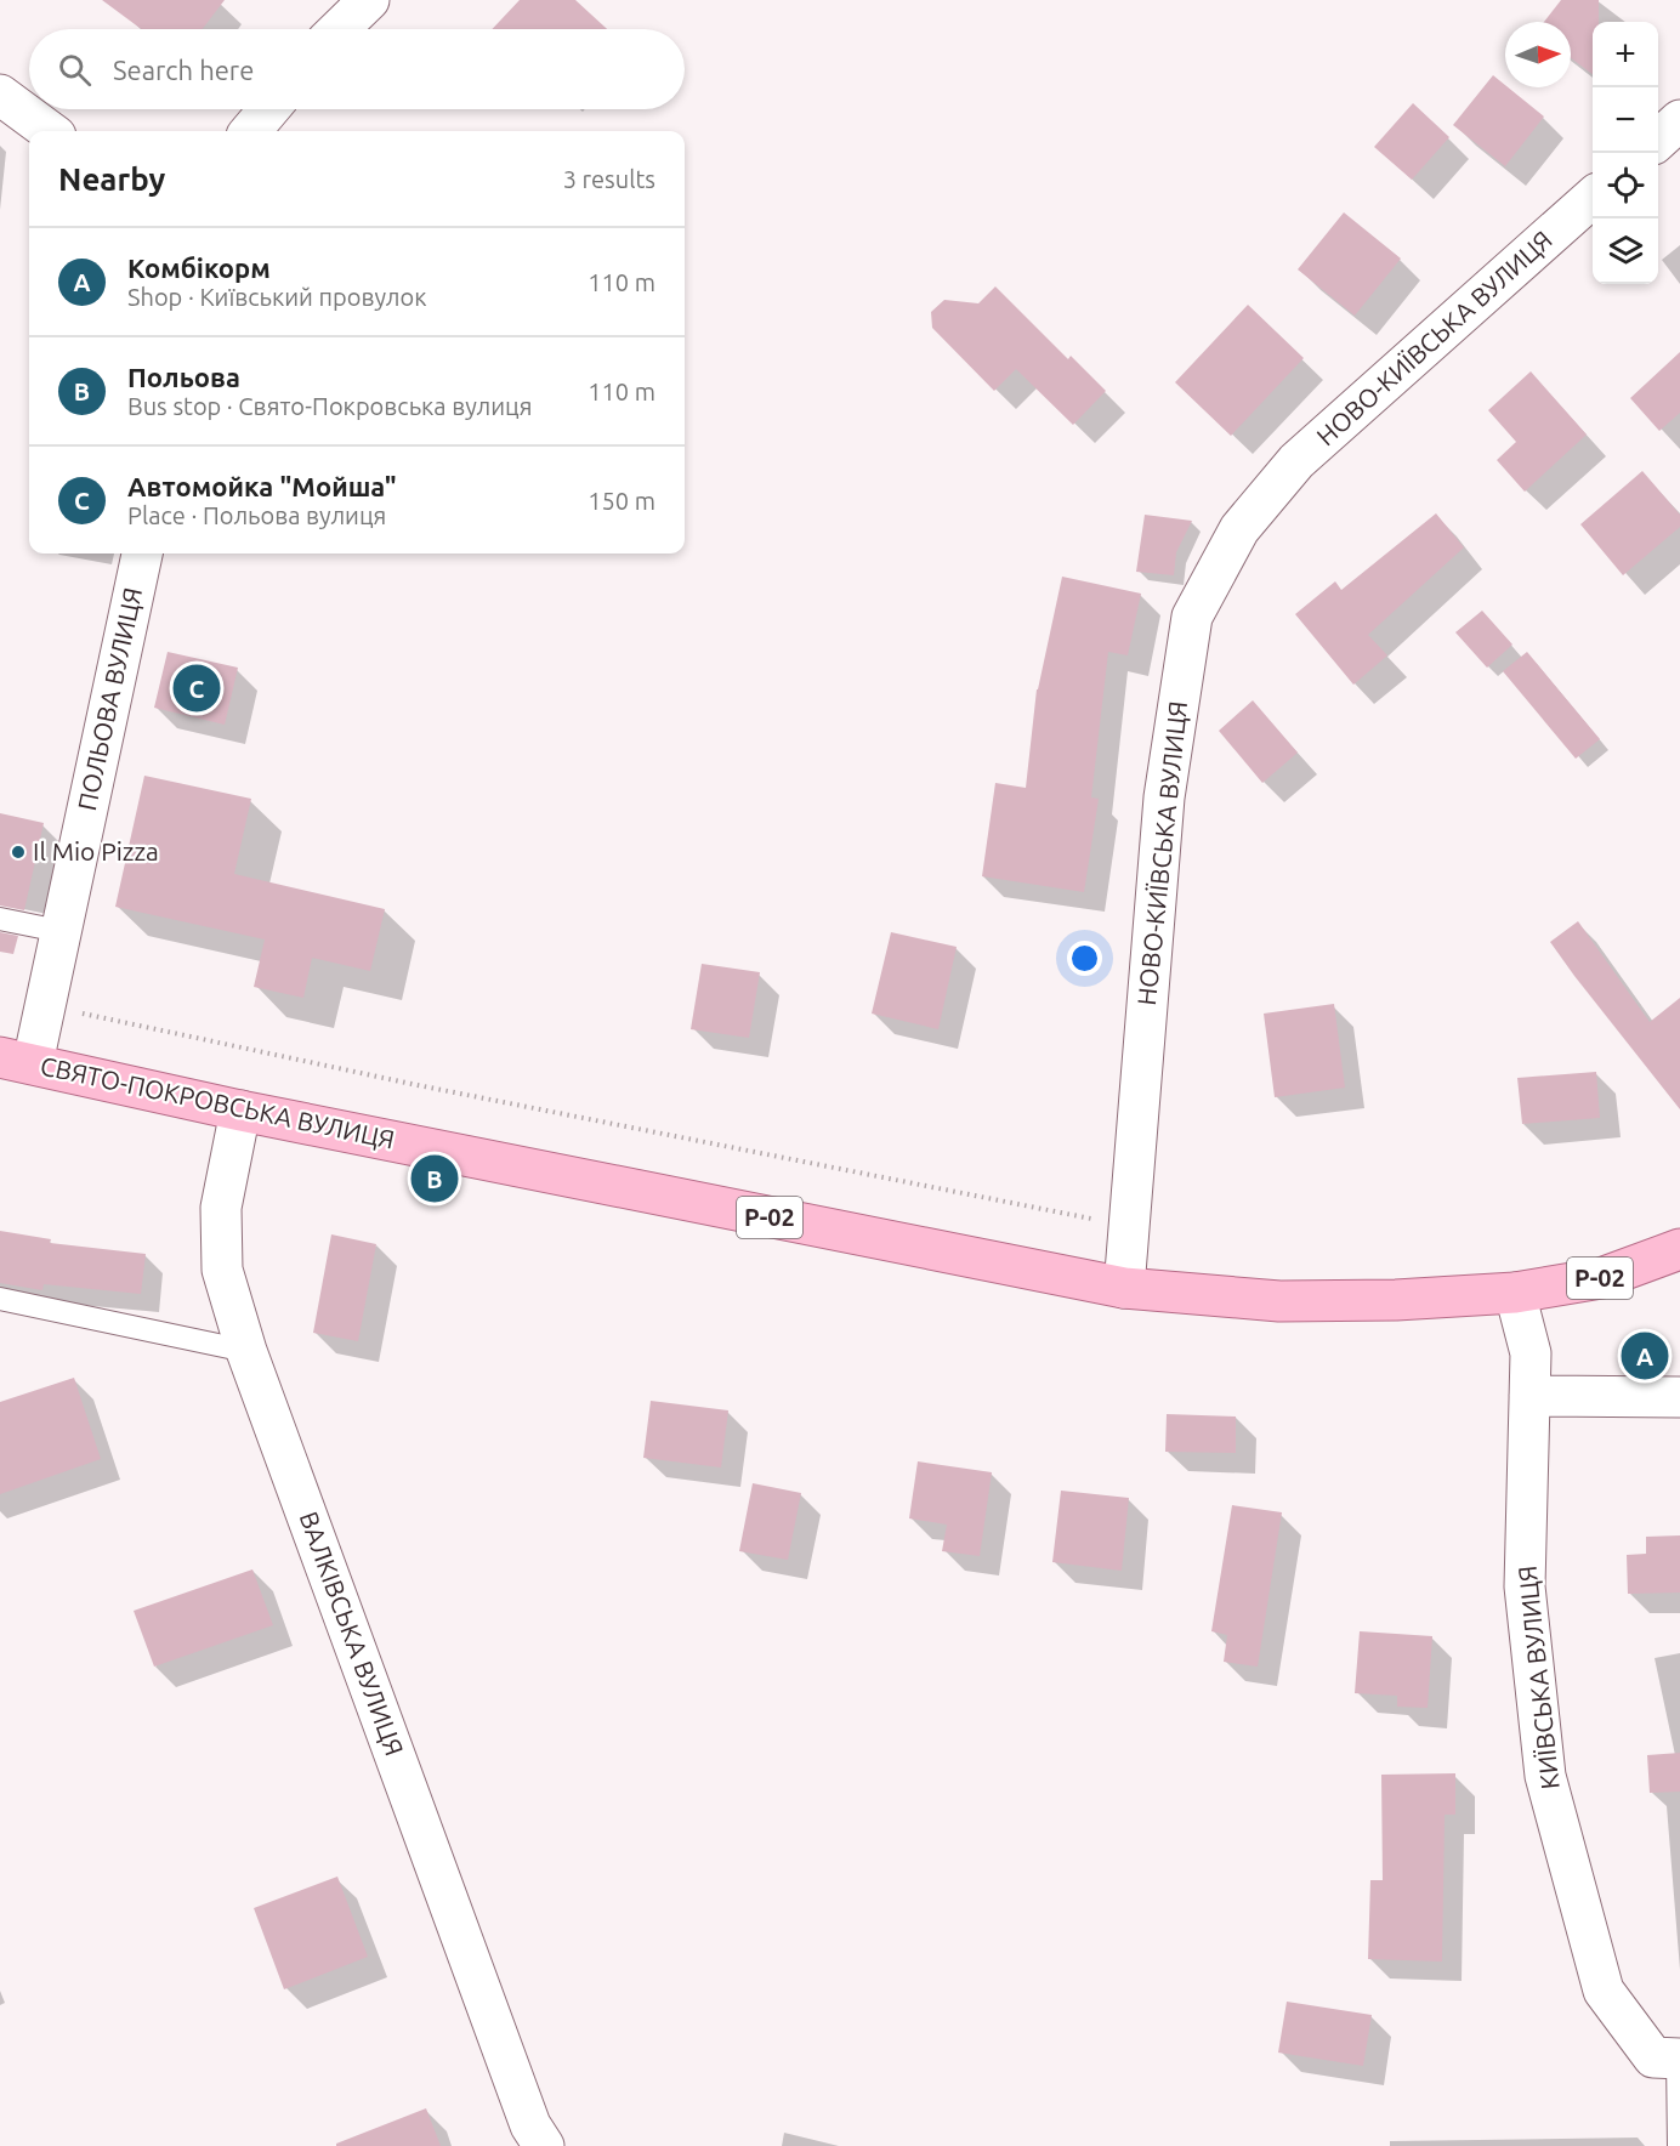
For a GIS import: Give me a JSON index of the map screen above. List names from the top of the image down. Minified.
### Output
{"streets":{"main road":["СВЯТО-ПОКРОВСЬКА ВУЛИЦЯ","Р-02"],"street":["НОВО-КИЇВСЬКА ВУЛИЦЯ","ПОЛЬОВА ВУЛИЦЯ","ВАЛКІВСЬКА ВУЛИЦЯ","КИЇВСЬКА ВУЛИЦЯ"]},"crossings":[["НОВО-КИЇВСЬКА ВУЛИЦЯ","СВЯТО-ПОКРОВСЬКА ВУЛИЦЯ"],["ПОЛЬОВА ВУЛИЦЯ","СВЯТО-ПОКРОВСЬКА ВУЛИЦЯ"],["СВЯТО-ПОКРОВСЬКА ВУЛИЦЯ","ВАЛКІВСЬКА ВУЛИЦЯ"],["СВЯТО-ПОКРОВСЬКА ВУЛИЦЯ","КИЇВСЬКА ВУЛИЦЯ"]],"places":["Il Mio Pizza"],"north":"right","page":{"map_buttons":["+","−"],"search":"Search here","heading":["Nearby","3 results"],"list":[{"mark":"A","name":"Комбікорм","note":"Shop · Київський провулок","value":"110 m"},{"mark":"B","name":"Польова","note":"Bus stop · Свято-Покровська вулиця","value":"110 m"},{"mark":"C","name":"Автомойка \"Мойша\"","note":"Place · Польова вулиця","value":"150 m"}],"pins":["C","B","A"]}}
